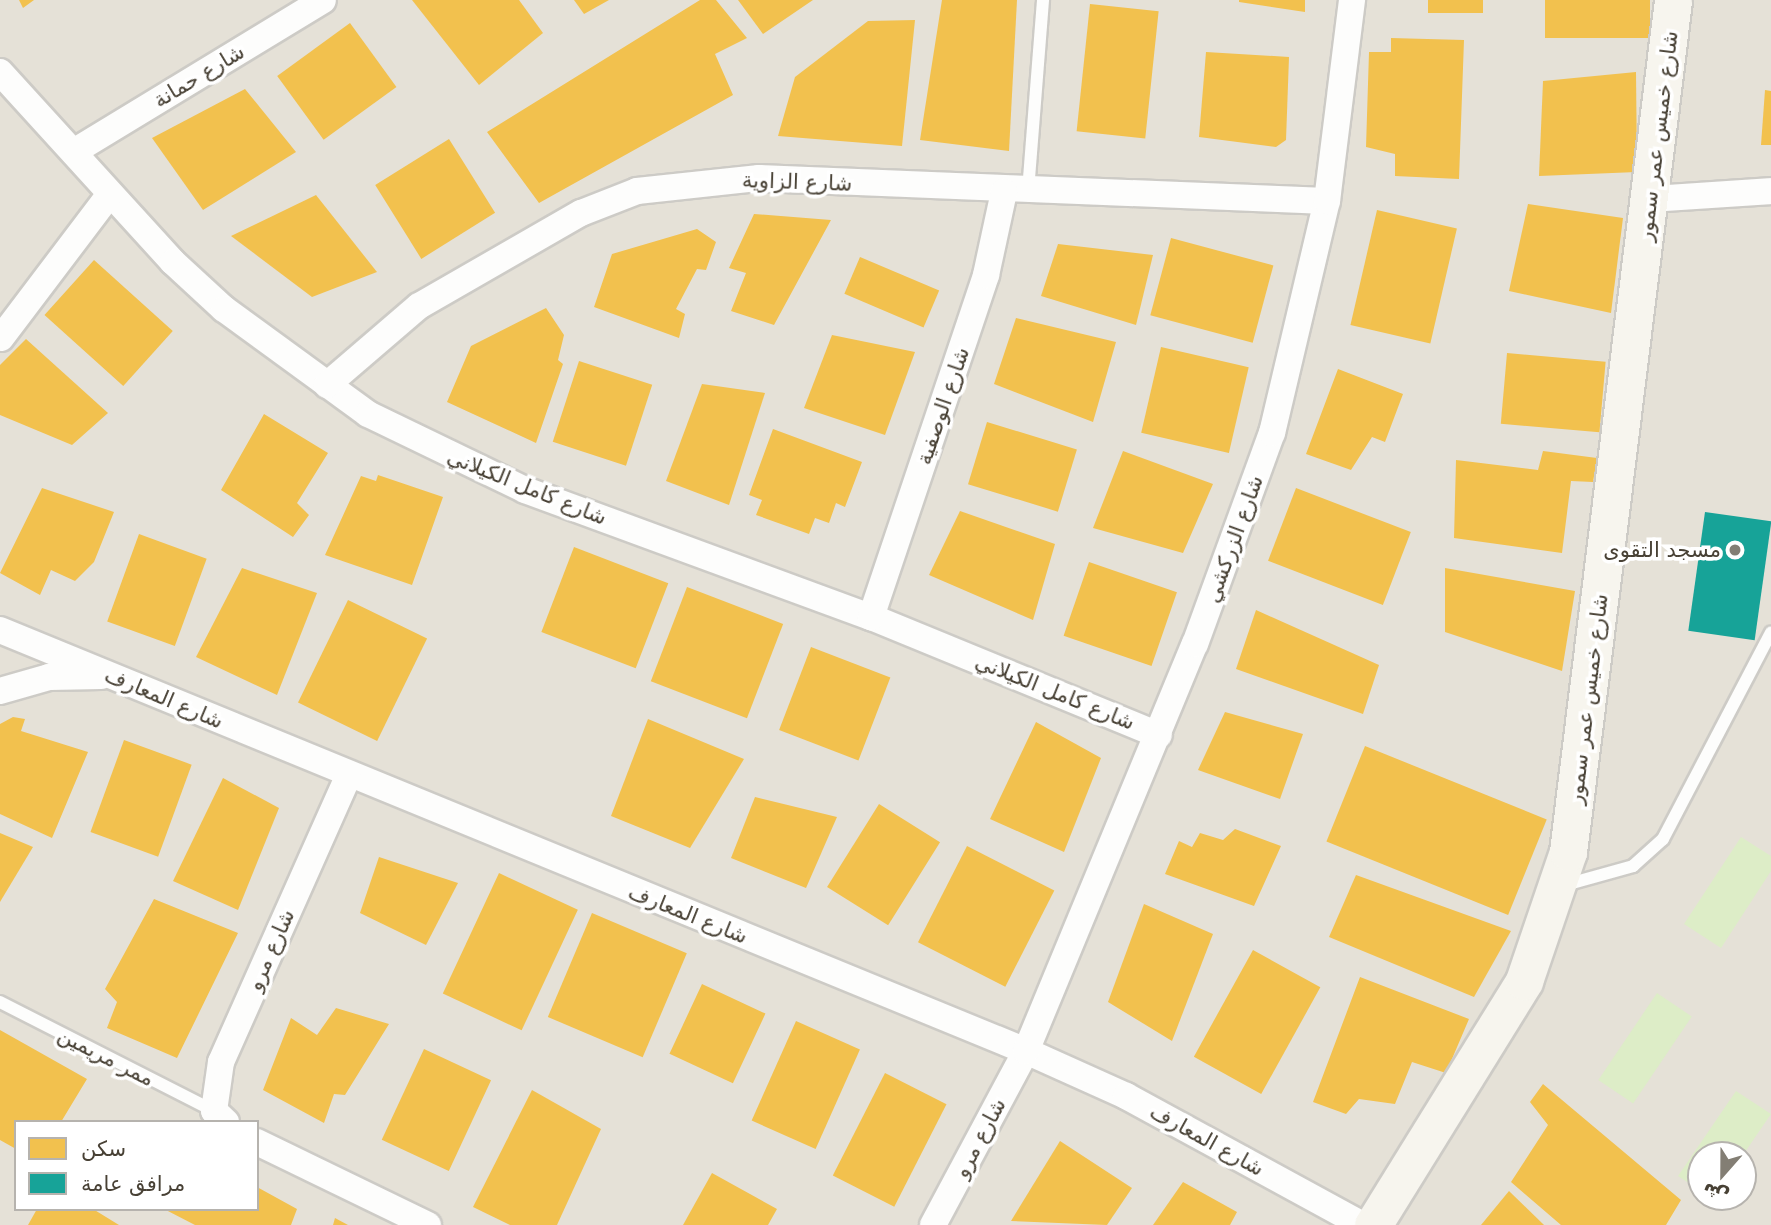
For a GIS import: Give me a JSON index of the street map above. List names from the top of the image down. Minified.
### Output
{"streets":{"street":["شارع حمانة","شارع خميس عمر سمور","شارع الزاوية","شارع الوصفية","شارع كامل الكيلاني","شارع الزركشي","شارع المعارف","شارع مرو"],"lane":["ممر مريمين"]},"crossings":[["شارع حمانة","شارع كامل الكيلاني"],["شارع الزاوية","شارع الوصفية"],["شارع الزاوية","شارع كامل الكيلاني"],["شارع الزاوية","شارع الزركشي"],["شارع الوصفية","شارع كامل الكيلاني"],["شارع كامل الكيلاني","شارع الزركشي"],["شارع الزركشي","شارع المعارف"],["شارع الزركشي","شارع مرو"],["شارع المعارف","شارع مرو"],["شارع مرو","ممر مريمين"]],"places":["مسجد التقوى"],"legend":["سكن","مرافق عامة"],"north":"bottom"}
